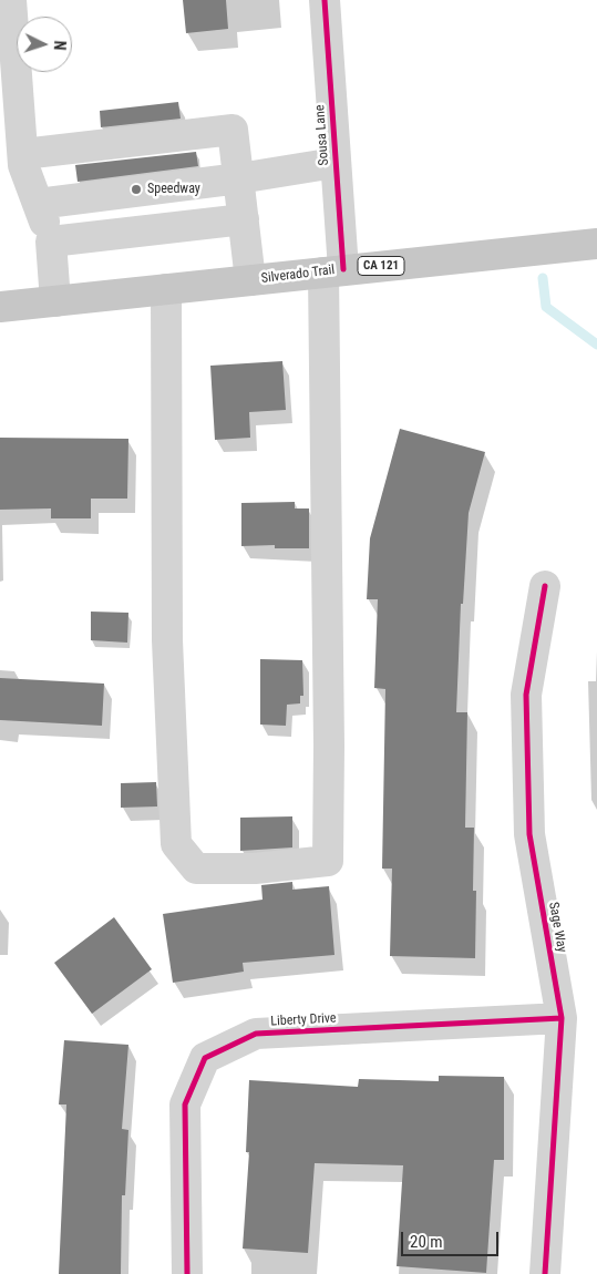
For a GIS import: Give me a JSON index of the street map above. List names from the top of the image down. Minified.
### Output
{"streets":{"main road":["CA 121","Silverado Trail"],"street":["Sousa Lane","Sage Way","Liberty Drive"]},"crossings":[["Sousa Lane","Silverado Trail"],["Sage Way","Liberty Drive"]],"places":["Speedway"],"scale_bar":"20 m","north":"right"}
